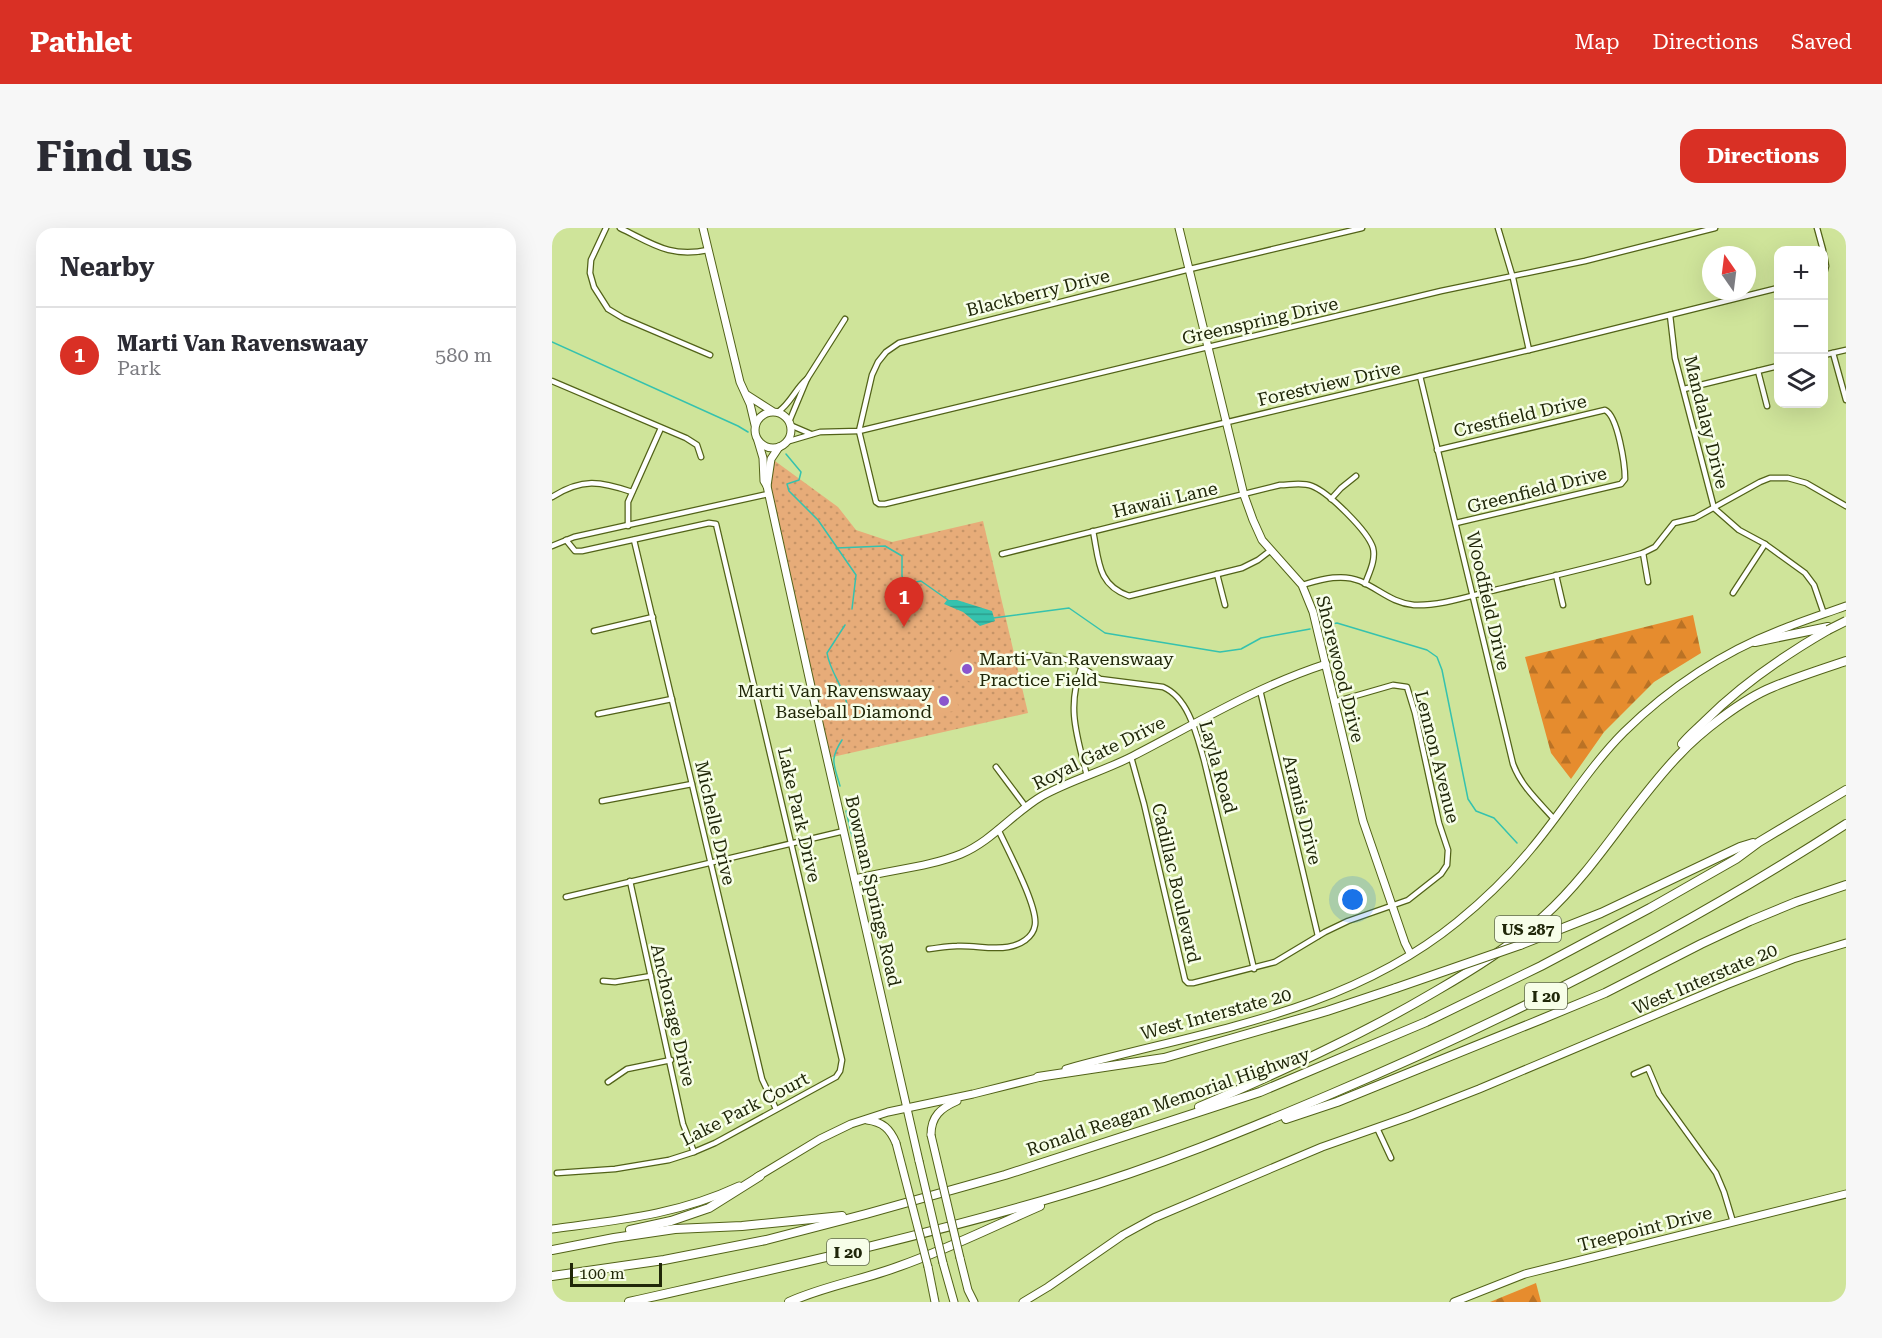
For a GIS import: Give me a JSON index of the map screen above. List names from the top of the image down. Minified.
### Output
{"streets":{"highway":["US 287","I 20","Ronald Reagan Memorial Highway"],"street":["Blackberry Drive","Greenspring Drive","Forestview Drive","Crestfield Drive","Mandalay Drive","Greenfield Drive","Hawaii Lane","Woodfield Drive","Shorewood Drive","Royal Gate Drive","Lennon Avenue","Layla Road","Aramis Drive","Lake Park Drive","Michelle Drive","Cadillac Boulevard","Bowman Springs Road","West Interstate 20","Anchorage Drive","Lake Park Court","Treepoint Drive"]},"crossings":[["Blackberry Drive","Greenspring Drive"],["Blackberry Drive","Forestview Drive"],["Blackberry Drive","Shorewood Drive"],["Greenspring Drive","Shorewood Drive"],["Greenspring Drive","Bowman Springs Road"],["Forestview Drive","Mandalay Drive"],["Forestview Drive","Woodfield Drive"],["Forestview Drive","Shorewood Drive"],["Crestfield Drive","Greenfield Drive"],["Crestfield Drive","Woodfield Drive"],["Mandalay Drive","West Interstate 20"],["Greenfield Drive","Woodfield Drive"],["Hawaii Lane","Shorewood Drive"],["Woodfield Drive","West Interstate 20"],["Shorewood Drive","Royal Gate Drive"],["Shorewood Drive","Lennon Avenue"],["Shorewood Drive","Cadillac Boulevard"],["Shorewood Drive","West Interstate 20"],["Royal Gate Drive","Layla Road"],["Royal Gate Drive","Aramis Drive"],["Royal Gate Drive","Cadillac Boulevard"],["Royal Gate Drive","Bowman Springs Road"],["Lennon Avenue","Cadillac Boulevard"],["Layla Road","Cadillac Boulevard"],["Aramis Drive","Cadillac Boulevard"],["Lake Park Drive","Michelle Drive"],["Lake Park Drive","Lake Park Court"],["Michelle Drive","Lake Park Court"],["Bowman Springs Road","West Interstate 20"],["US 287","Ronald Reagan Memorial Highway"],["Anchorage Drive","Lake Park Court"]],"places":["Marti Van Ravenswaay Practice Field","Marti Van Ravenswaay Baseball Diamond"],"scale_bar":"100 m","north":"top","page":{"header":"Pathlet","nav":["Map","Directions","Saved"],"buttons":"Directions","title":"Find us","heading":"Nearby","map_buttons":["+","−"],"list":[{"mark":"1","name":"Marti Van Ravenswaay","note":"Park","value":"580 m"}],"pins":"1","scale":"100 m"}}
